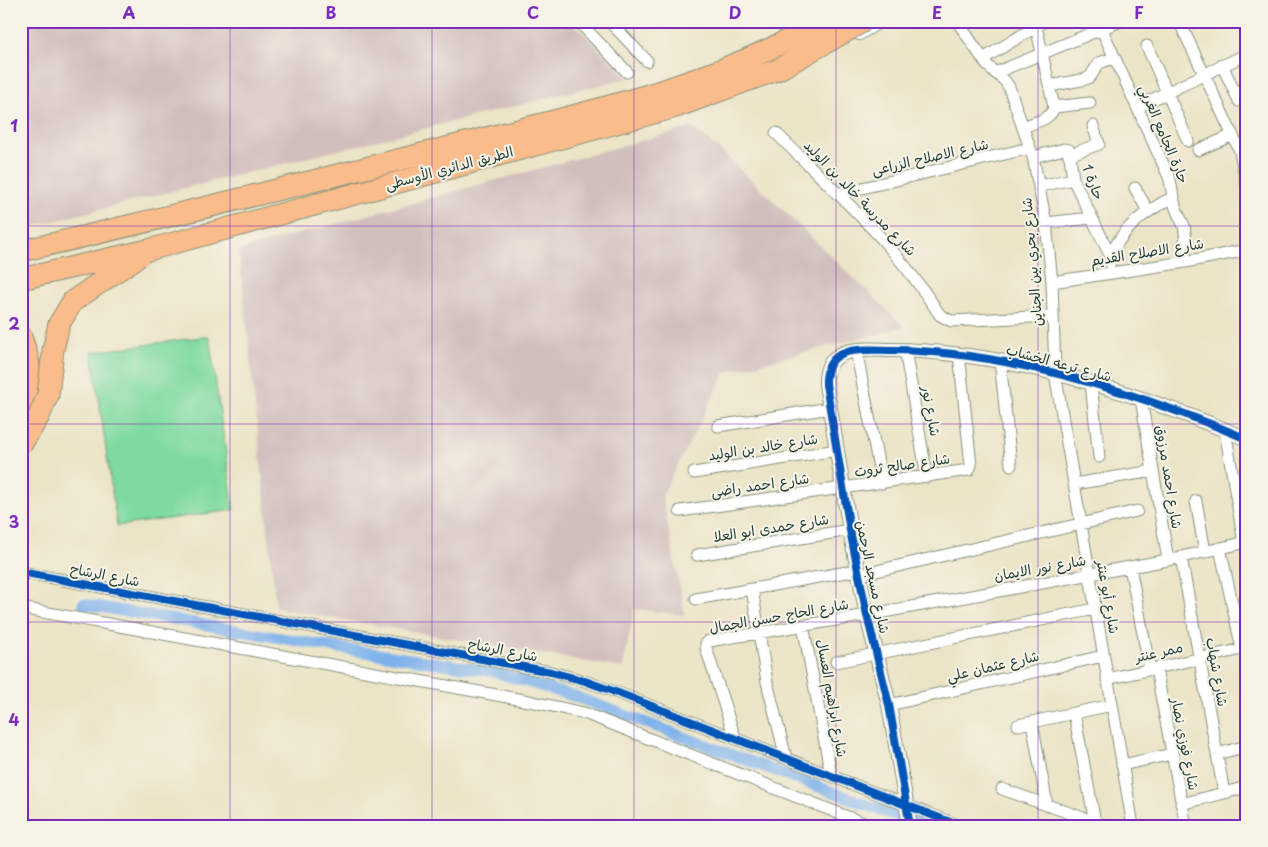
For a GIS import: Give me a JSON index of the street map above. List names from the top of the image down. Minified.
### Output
{"streets":{"highway":["الطريق الدائري الأوسطى"],"street":["حارة الجامع الغربي","شارع الاصلاح الزراعى","حارة 1","شارع مدرسة خالد بن الوليد","شارع الاصلاح القديم","شارع بحري بين الجناين","شارع ترعه الخشاب","شارع نور","شارع خالد بن الوليد","شارع صالح ثروت","شارع احمد مرزوق","شارع احمد راضى","شارع حمدى ابو العلا","شارع نور الايمان","شارع الرشاح","شارع مسجد الرحمن","شارع أبو عنتر","شارع الحاج حسن الجمال","ممر عنتر","شارع عثمان علي","شارع شهاب","شارع ابراهيم العسال","شارع فوزي نصار"]},"crossings":[["حارة الجامع الغربي","شارع الاصلاح القديم"],["شارع الاصلاح الزراعى","حارة 1"],["شارع الاصلاح الزراعى","شارع مدرسة خالد بن الوليد"],["شارع الاصلاح الزراعى","شارع بحري بين الجناين"],["حارة 1","شارع بحري بين الجناين"],["شارع مدرسة خالد بن الوليد","شارع بحري بين الجناين"],["شارع الاصلاح القديم","شارع بحري بين الجناين"],["شارع بحري بين الجناين","شارع ترعه الخشاب"],["شارع بحري بين الجناين","شارع أبو عنتر"],["شارع ترعه الخشاب","شارع نور"],["شارع ترعه الخشاب","شارع صالح ثروت"],["شارع ترعه الخشاب","شارع احمد مرزوق"],["شارع ترعه الخشاب","شارع مسجد الرحمن"],["شارع ترعه الخشاب","شارع أبو عنتر"],["شارع نور","شارع صالح ثروت"],["شارع خالد بن الوليد","شارع مسجد الرحمن"],["شارع صالح ثروت","شارع احمد راضى"],["شارع صالح ثروت","شارع مسجد الرحمن"],["شارع احمد مرزوق","شارع نور الايمان"],["شارع احمد راضى","شارع مسجد الرحمن"],["شارع حمدى ابو العلا","شارع مسجد الرحمن"],["شارع نور الايمان","شارع مسجد الرحمن"],["شارع نور الايمان","شارع أبو عنتر"],["شارع نور الايمان","شارع الحاج حسن الجمال"],["شارع نور الايمان","شارع شهاب"],["شارع نور الايمان","شارع فوزي نصار"],["شارع الرشاح","شارع مسجد الرحمن"],["شارع الرشاح","شارع الحاج حسن الجمال"],["شارع الرشاح","شارع ابراهيم العسال"],["شارع مسجد الرحمن","شارع الحاج حسن الجمال"],["شارع مسجد الرحمن","شارع عثمان علي"],["شارع أبو عنتر","ممر عنتر"],["شارع أبو عنتر","شارع عثمان علي"],["شارع الحاج حسن الجمال","شارع ابراهيم العسال"],["ممر عنتر","شارع شهاب"],["ممر عنتر","شارع فوزي نصار"]],"grid":{"columns":["A","B","C","D","E","F"],"rows":["1","2","3","4"]}}
